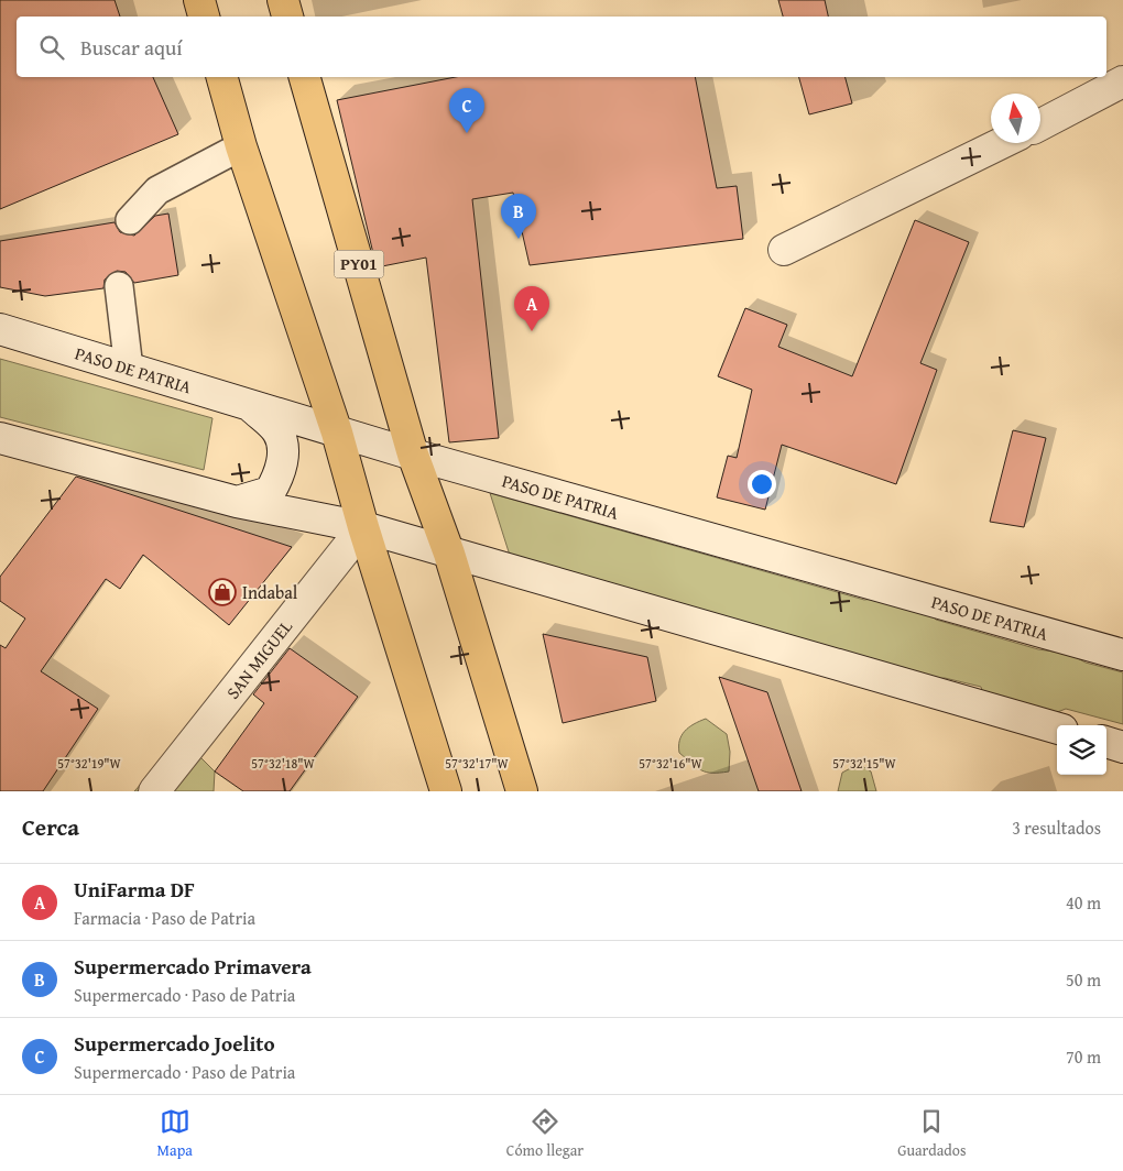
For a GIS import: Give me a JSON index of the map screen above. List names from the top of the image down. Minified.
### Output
{"streets":{"highway":["PY01"],"street":["PASO DE PATRIA","SAN MIGUEL"]},"crossings":[["PY01","PASO DE PATRIA"]],"places":{"shop":["Indabal"]},"north":"top","page":{"search":"Buscar aquí","pins":["C","B","A"],"heading":["Cerca","3 resultados"],"list":[{"mark":"A","name":"UniFarma DF","note":"Farmacia · Paso de Patria","value":"40 m"},{"mark":"B","name":"Supermercado Primavera","note":"Supermercado · Paso de Patria","value":"50 m"},{"mark":"C","name":"Supermercado Joelito","note":"Supermercado · Paso de Patria","value":"70 m"}],"nav":["Mapa","Cómo llegar","Guardados"]},"coordinates":["57°32'19\"W","57°32'18\"W","57°32'17\"W","57°32'16\"W","57°32'15\"W"]}
